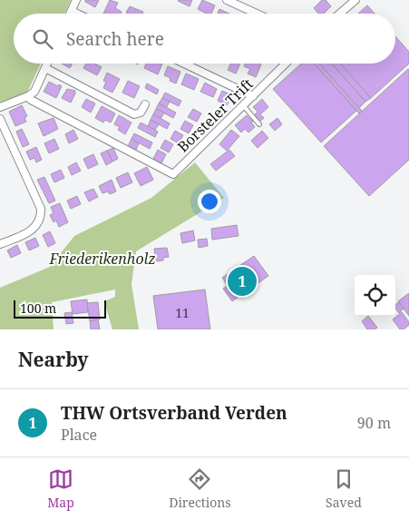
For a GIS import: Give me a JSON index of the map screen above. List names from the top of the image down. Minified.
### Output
{"streets":{"street":["Borsteler Trift"]},"parks":["Friederikenholz"],"house_numbers":["11"],"scale_bar":"100 m","page":{"search":"Search here","pins":"1","scale":"100 m","heading":"Nearby","list":[{"mark":"1","name":"THW Ortsverband Verden","note":"Place","value":"90 m"}],"nav":["Map","Directions","Saved"]}}
